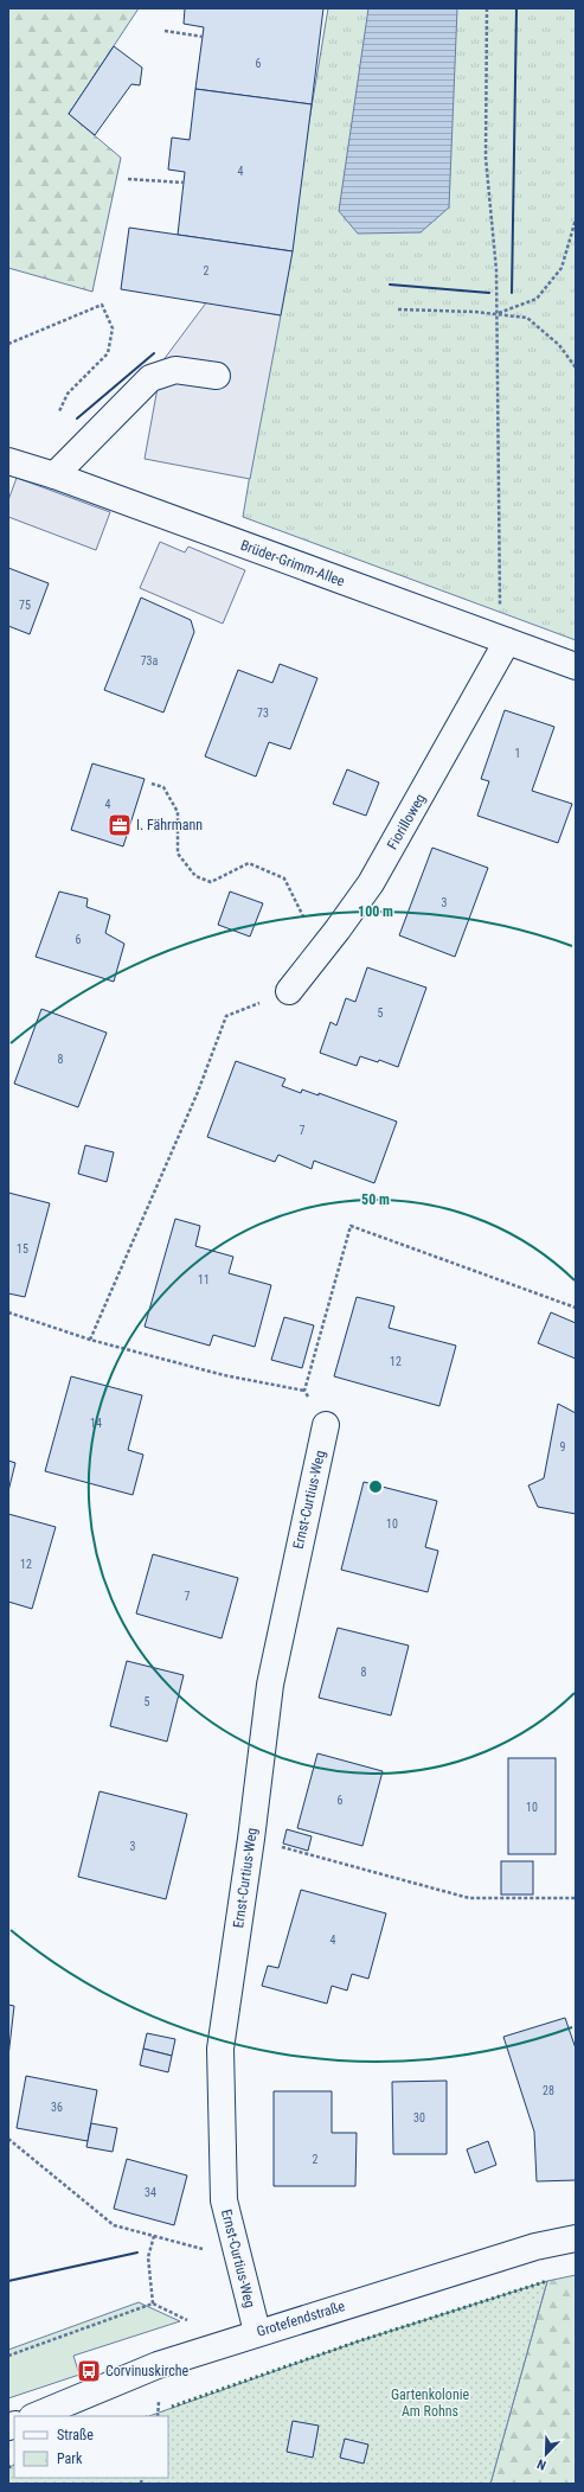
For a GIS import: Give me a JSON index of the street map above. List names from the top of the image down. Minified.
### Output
{"streets":{"street":["Brüder-Grimm-Allee","Fiorilloweg","Ernst-Curtius-Weg","Grotefendstraße"]},"crossings":[["Brüder-Grimm-Allee","Fiorilloweg"],["Ernst-Curtius-Weg","Grotefendstraße"]],"parks":["Gartenkolonie Am Rohns"],"places":{"office":["I. Fährmann"],"bus stop":["Corvinuskirche"]},"house_numbers":["6","4","2","75","73a","73","1","4","3","6","5","8","7","15","11","12","14","9","10","12","7","8","5","6","10","3","4","28","36","30","2","34"],"legend":["Straße","Park"],"north":"bottom left","rings":["100 m","50 m"]}
